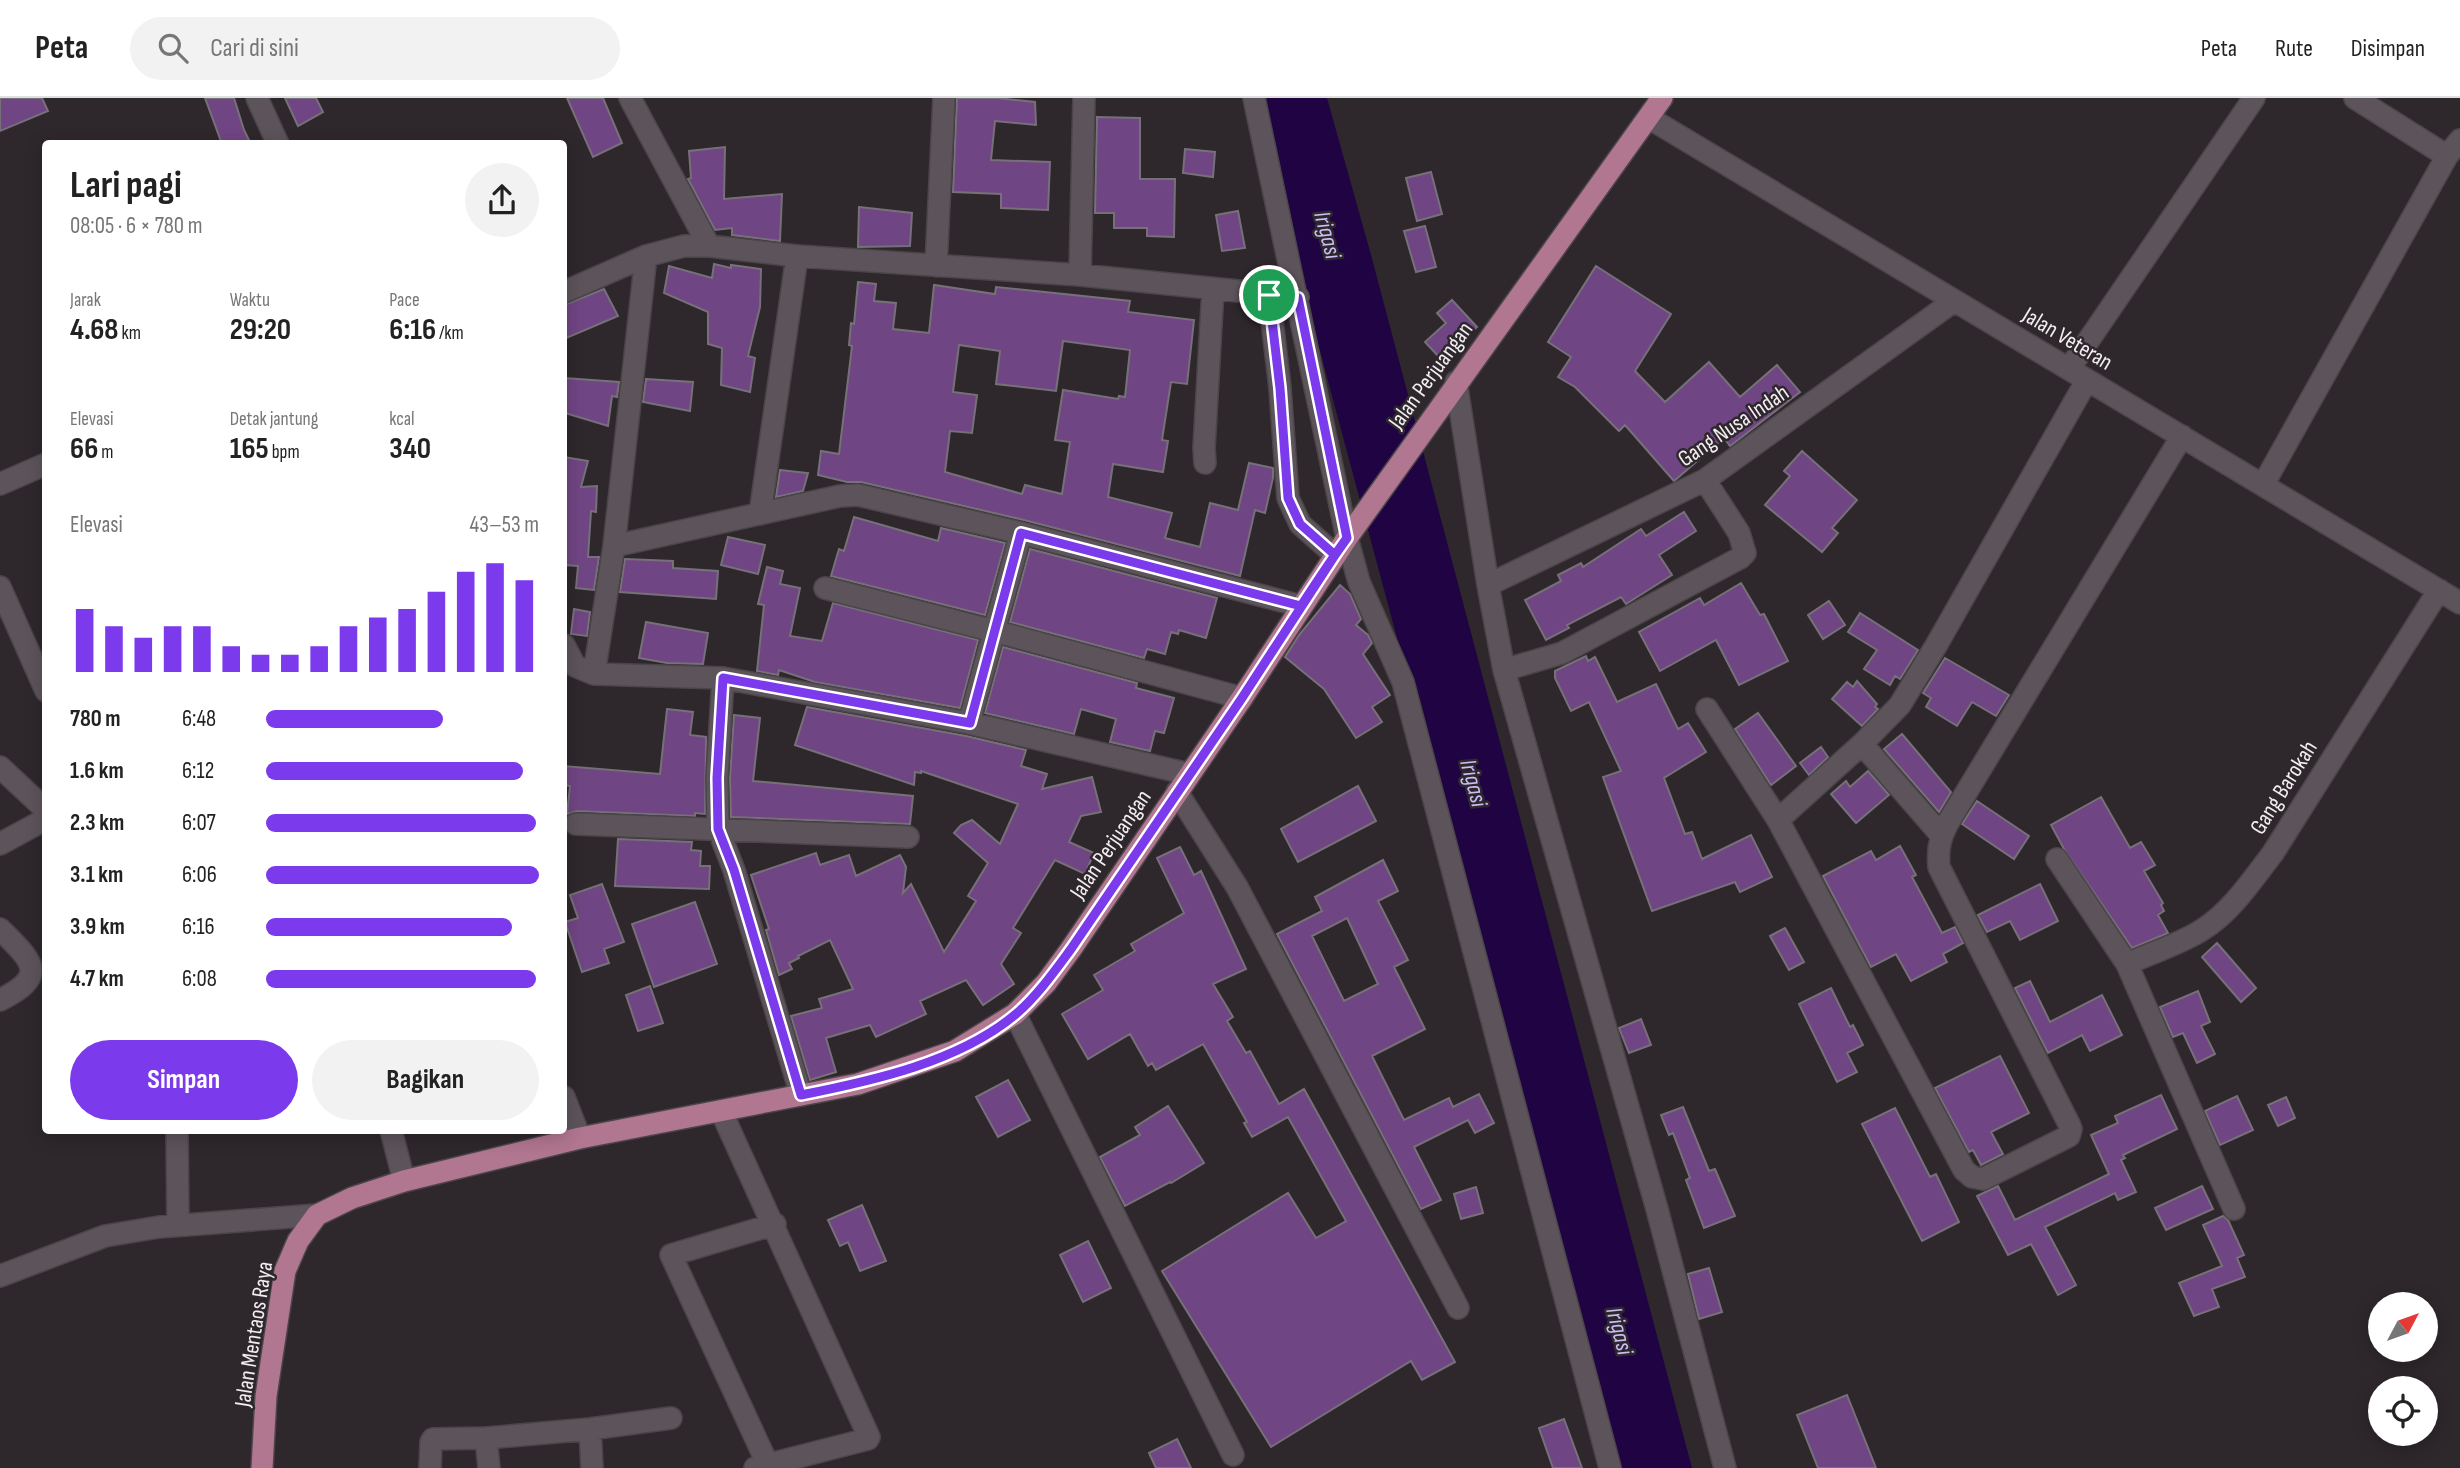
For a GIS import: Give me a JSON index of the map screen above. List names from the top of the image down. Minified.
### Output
{"streets":{"main road":["Jalan Perjuangan","Jalan Mentaos Raya"],"street":["Jalan Veteran","Gang Nusa Indah","Gang Barokah"]},"crossings":[["Jalan Veteran","Jalan Perjuangan"],["Jalan Veteran","Gang Nusa Indah"],["Jalan Veteran","Gang Barokah"],["Jalan Perjuangan","Jalan Mentaos Raya"]],"water":["Irigasi"],"north":"top right","page":{"header":"Peta","search":"Cari di sini","nav":["Peta","Rute","Disimpan"],"heading":["Lari pagi","08:05 · 6 × 780 m"],"stats":[["Jarak","4.68 km"],["Waktu","29:20"],["Pace","6:16 /km"],["Elevasi","66 m"],["Detak jantung","165 bpm"],["kcal","340"]],"chart":["Elevasi","43–53 m"],"list":[{"name":"780 m","note":"6:48"},{"name":"1.6 km","note":"6:12"},{"name":"2.3 km","note":"6:07"},{"name":"3.1 km","note":"6:06"},{"name":"3.9 km","note":"6:16"},{"name":"4.7 km","note":"6:08"}],"buttons":["Simpan","Bagikan"]}}
